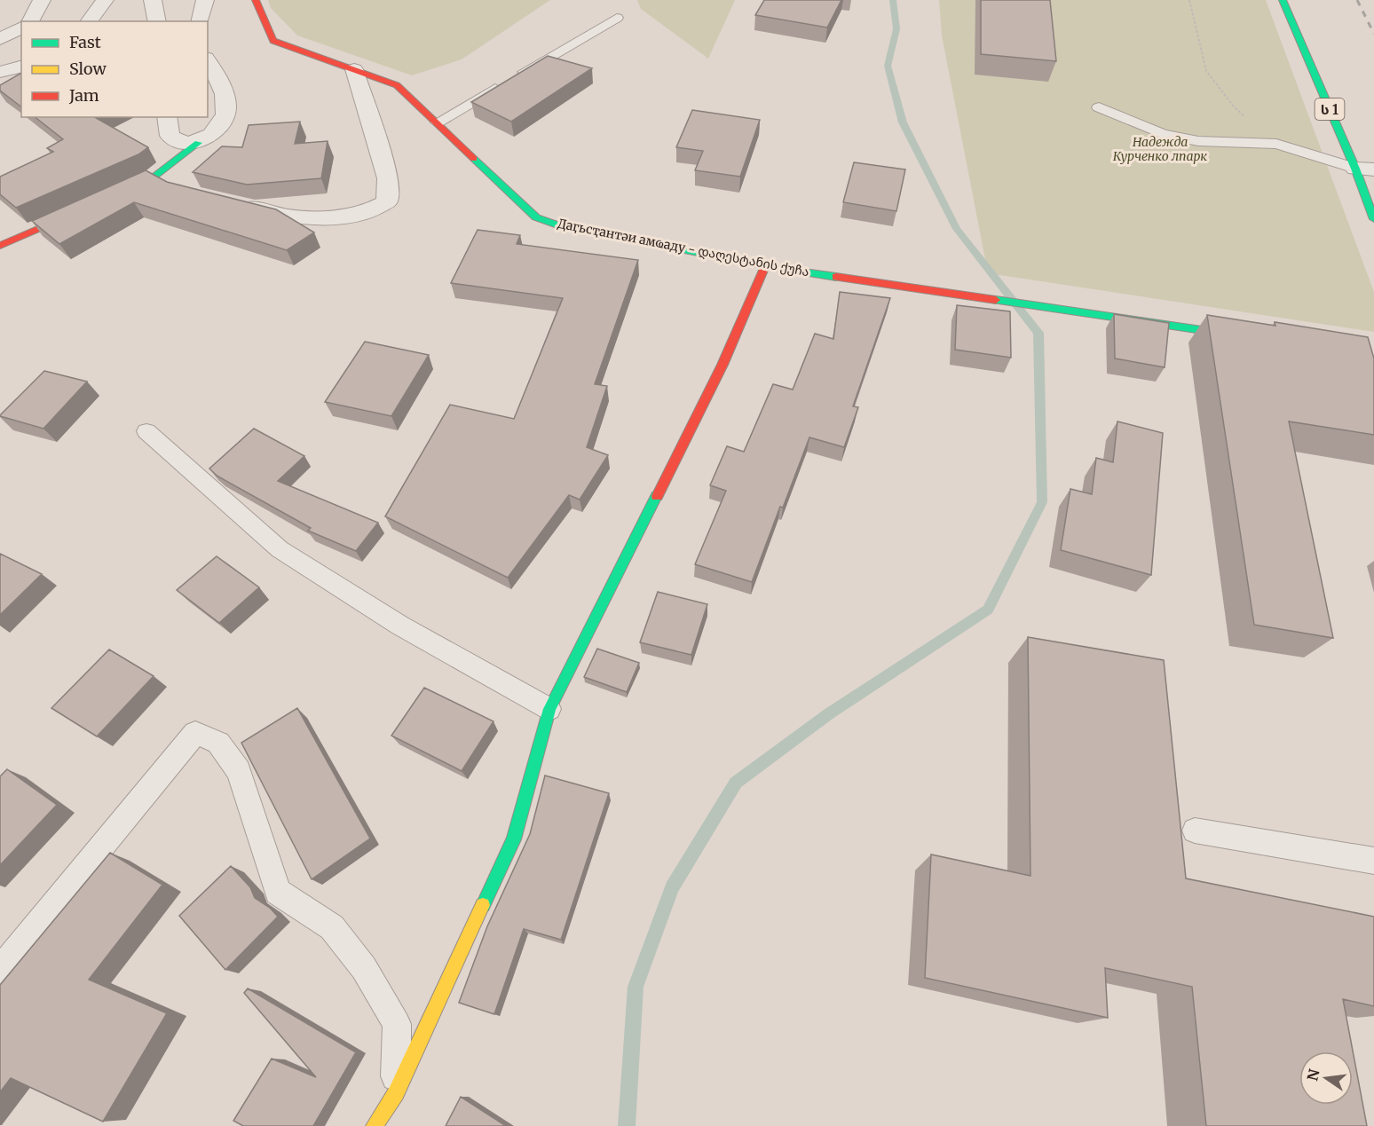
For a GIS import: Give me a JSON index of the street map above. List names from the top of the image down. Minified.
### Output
{"streets":{"main road":["ს 1","Даӷьсҭантәи амҩаду - დაღესტანის ქუჩა"]},"parks":["Надежда Курченко лпарк"],"legend":["Fast","Slow","Jam"],"north":"left"}
